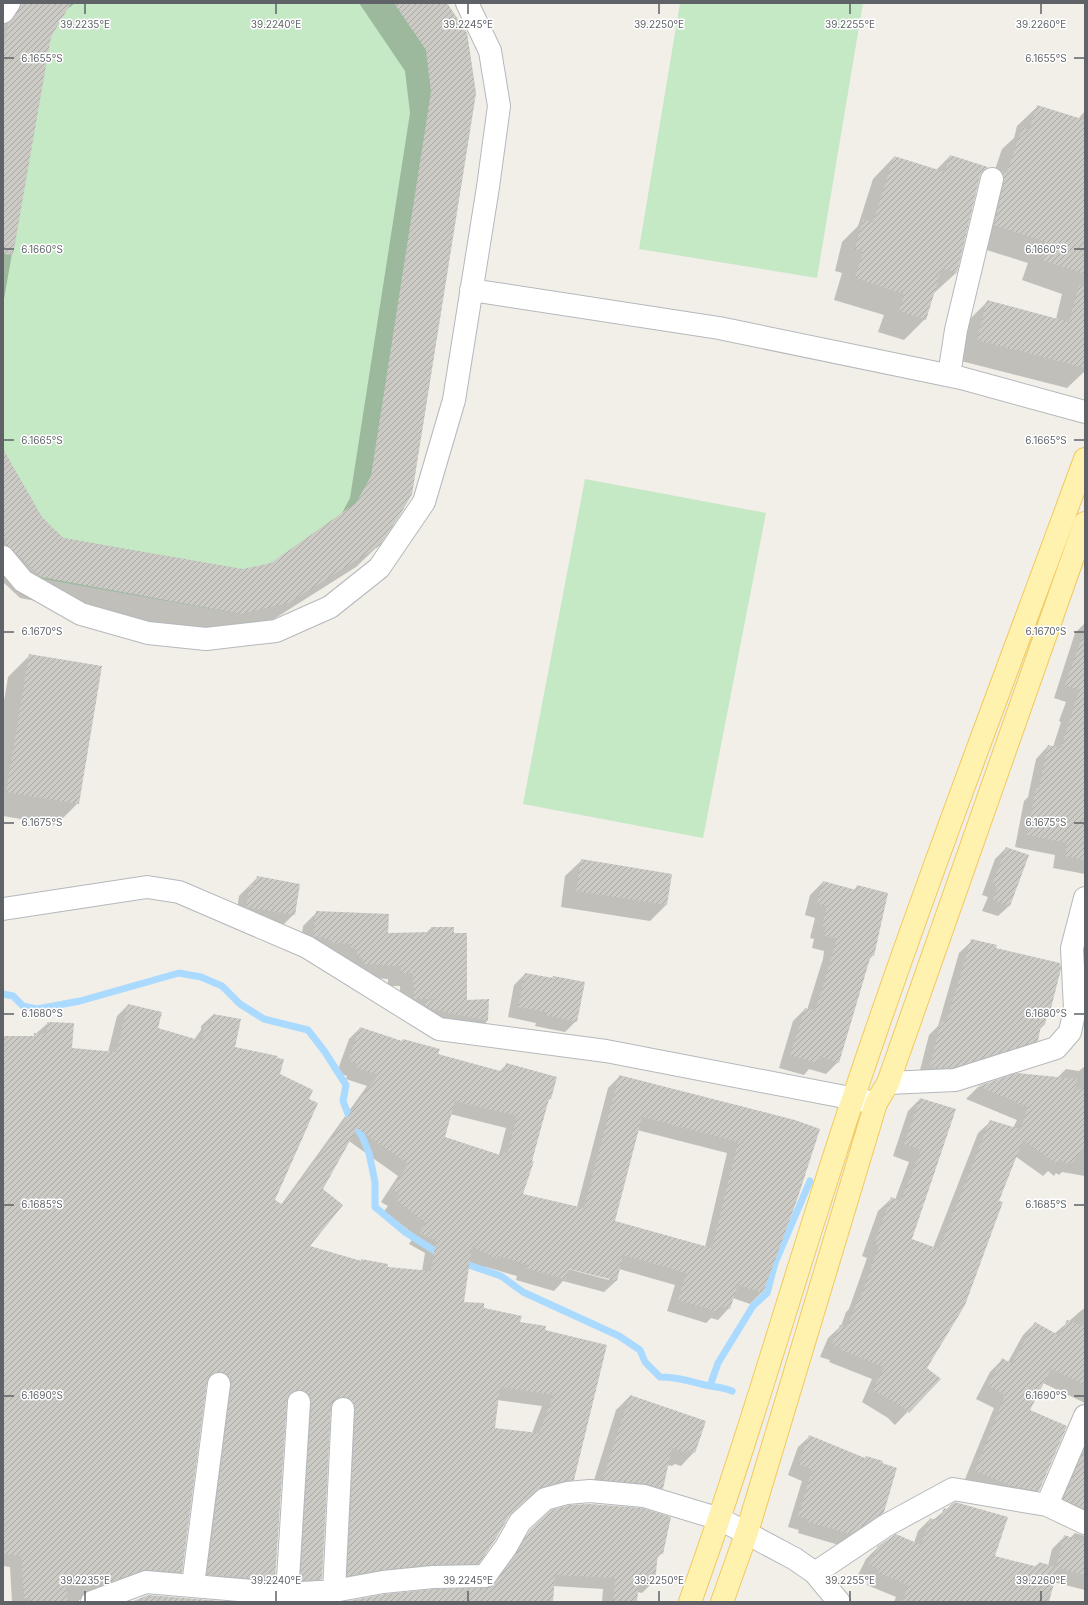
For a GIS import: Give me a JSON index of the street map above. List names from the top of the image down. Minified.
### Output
{"coordinates":["39.2235°E","39.2240°E","39.2245°E","39.2250°E","39.2255°E","39.2260°E","6.1655°S","6.1660°S","6.1665°S","6.1670°S","6.1675°S","6.1680°S","6.1685°S","6.1690°S"]}
